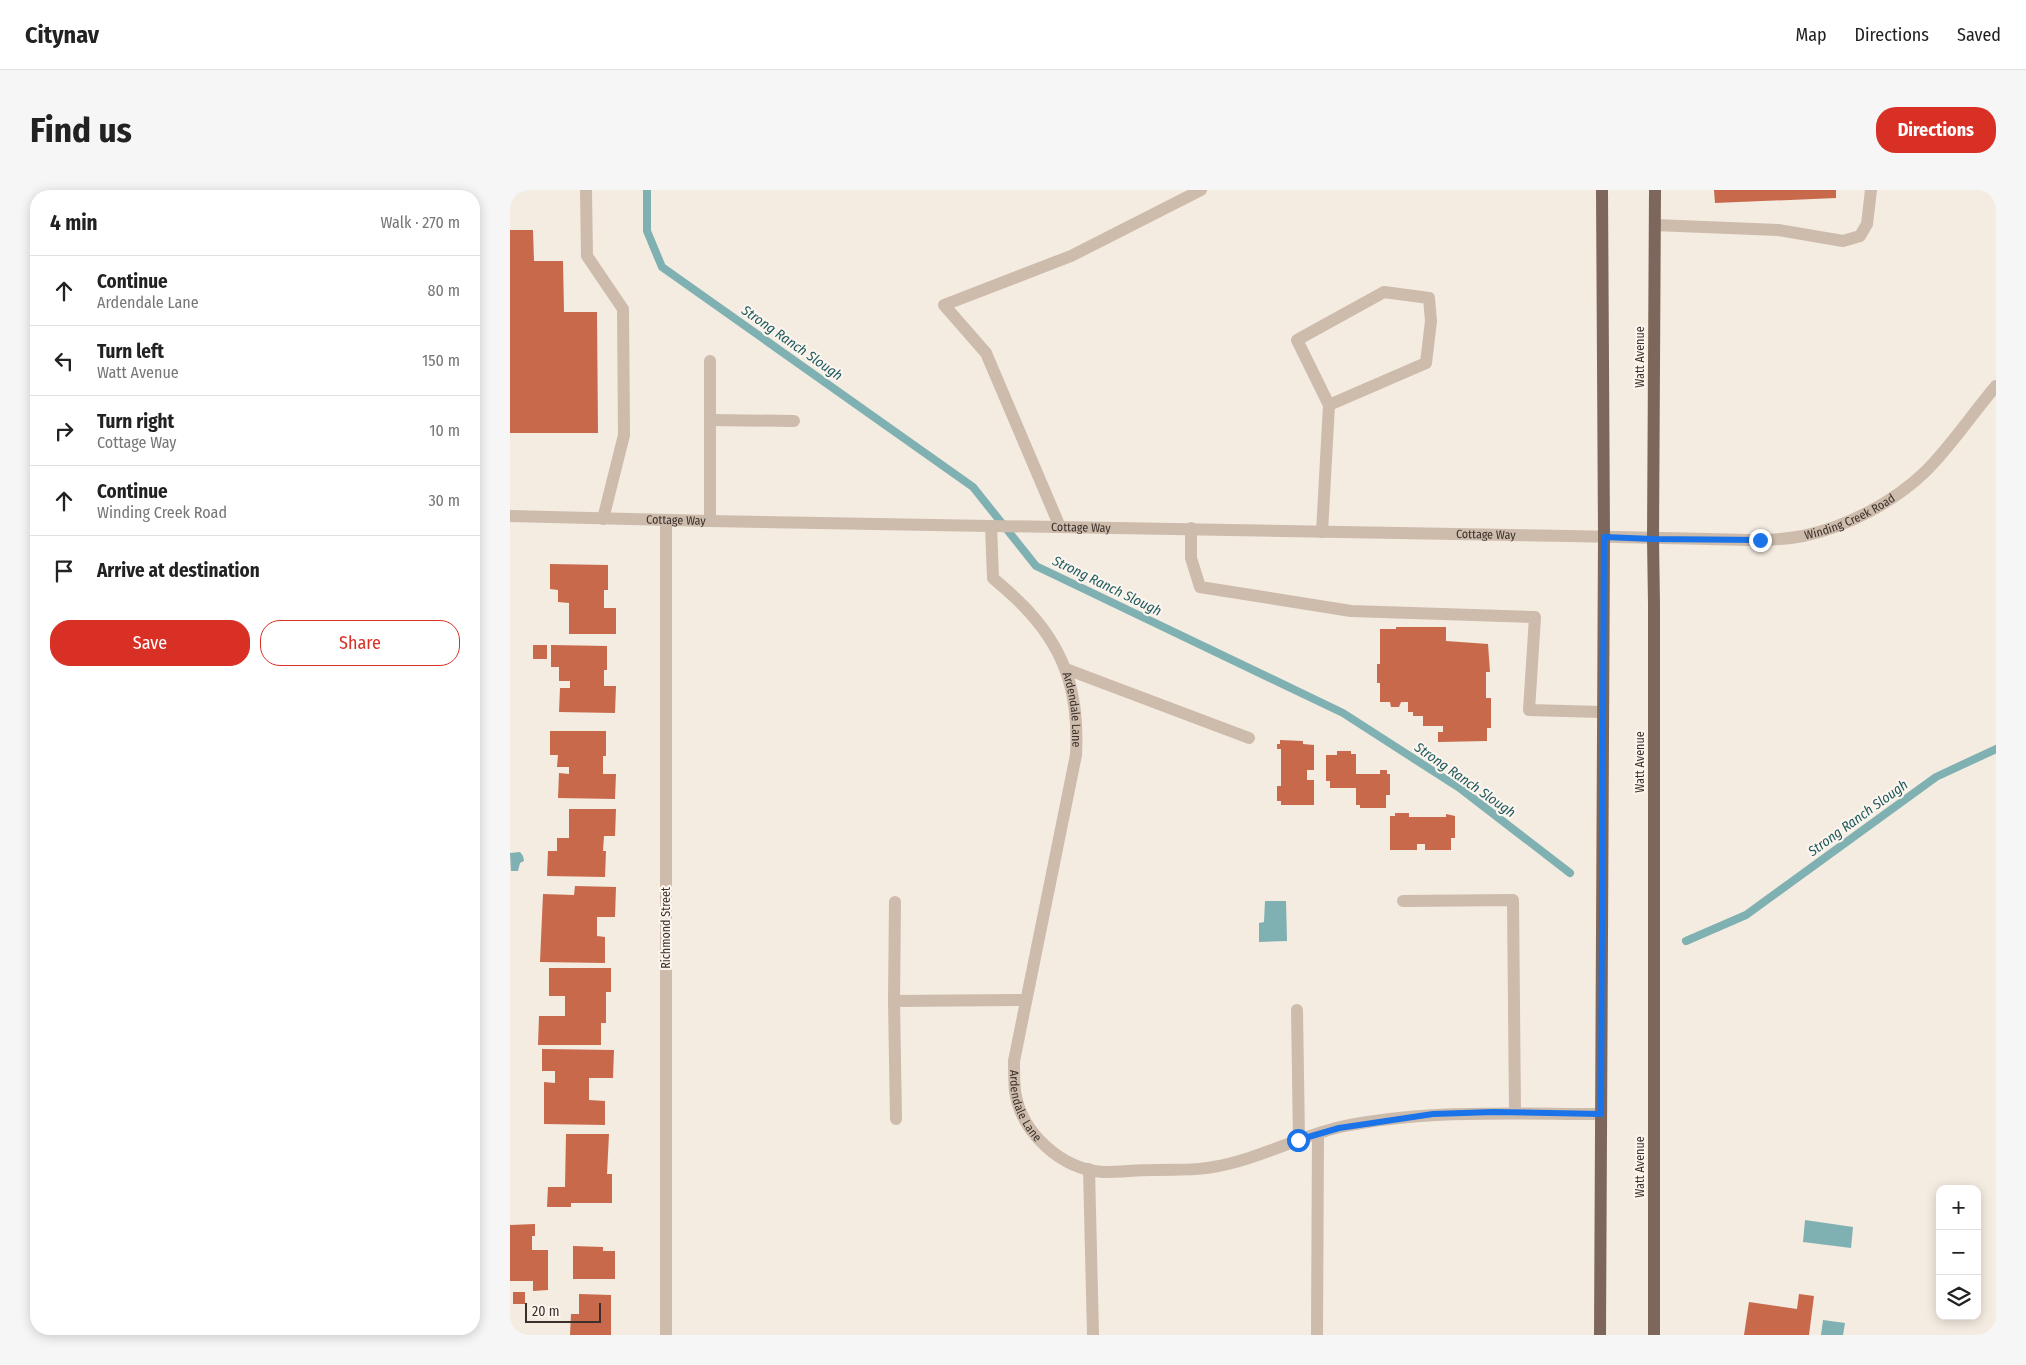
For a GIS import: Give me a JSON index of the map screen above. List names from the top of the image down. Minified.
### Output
{"streets":{"main road":["Watt Avenue"],"street":["Winding Creek Road","Cottage Way","Ardendale Lane","Richmond Street"]},"crossings":[["Watt Avenue","Winding Creek Road"],["Watt Avenue","Cottage Way"],["Winding Creek Road","Cottage Way"],["Cottage Way","Ardendale Lane"],["Cottage Way","Richmond Street"]],"water":["Strong Ranch Slough"],"scale_bar":"20 m","page":{"header":"Citynav","nav":["Map","Directions","Saved"],"buttons":["Directions",["Save","Share"]],"title":"Find us","heading":["4 min","Walk · 270 m"],"list":[["Continue","Ardendale Lane","80 m"],["Turn left","Watt Avenue","150 m"],["Turn right","Cottage Way","10 m"],["Continue","Winding Creek Road","30 m"],"Arrive at destination"],"map_buttons":["+","−"],"scale":"20 m"}}
